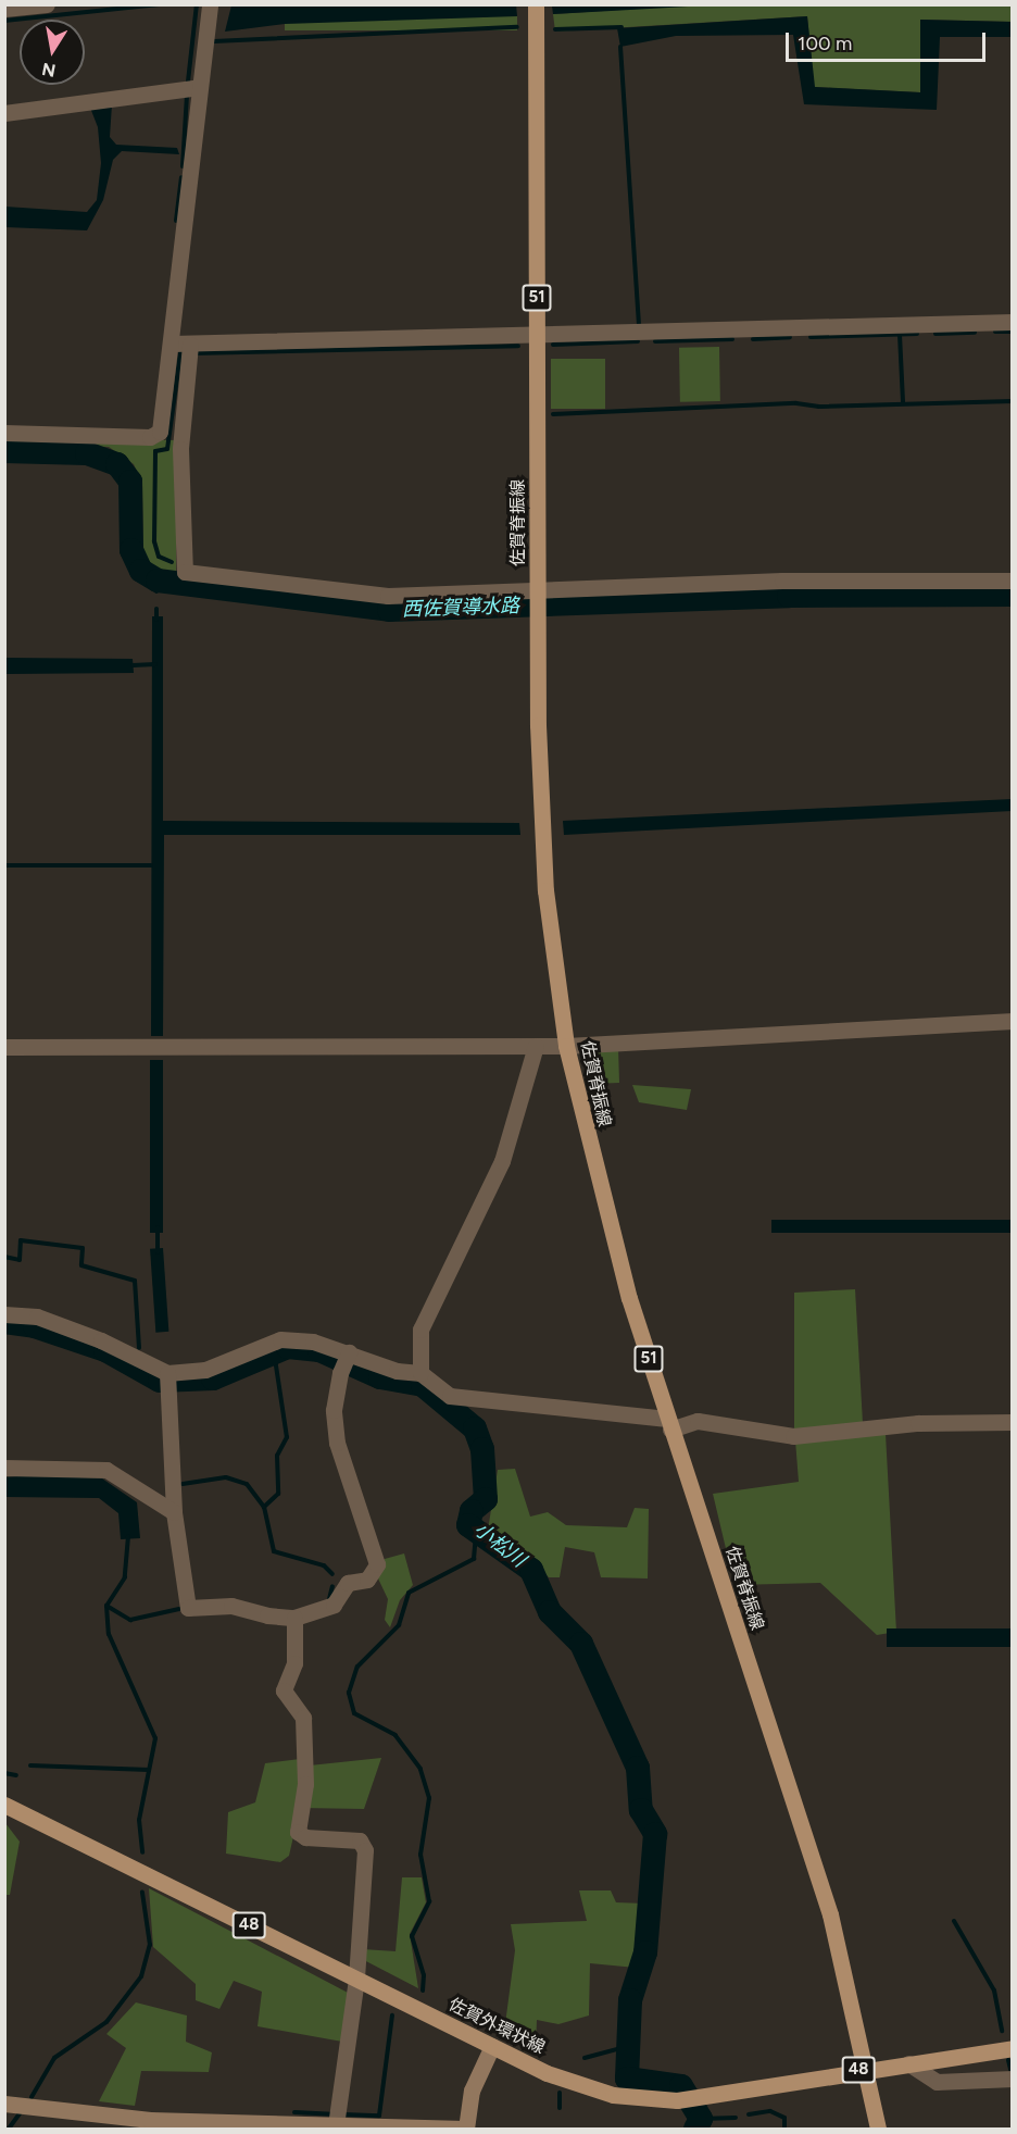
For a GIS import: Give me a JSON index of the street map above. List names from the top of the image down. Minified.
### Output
{"streets":{"main road":["51","佐賀脊振線","48","佐賀外環状線"]},"crossings":[["佐賀脊振線","佐賀外環状線"]],"water":["西佐賀導水路","小松川"],"scale_bar":"100 m","north":"bottom"}
